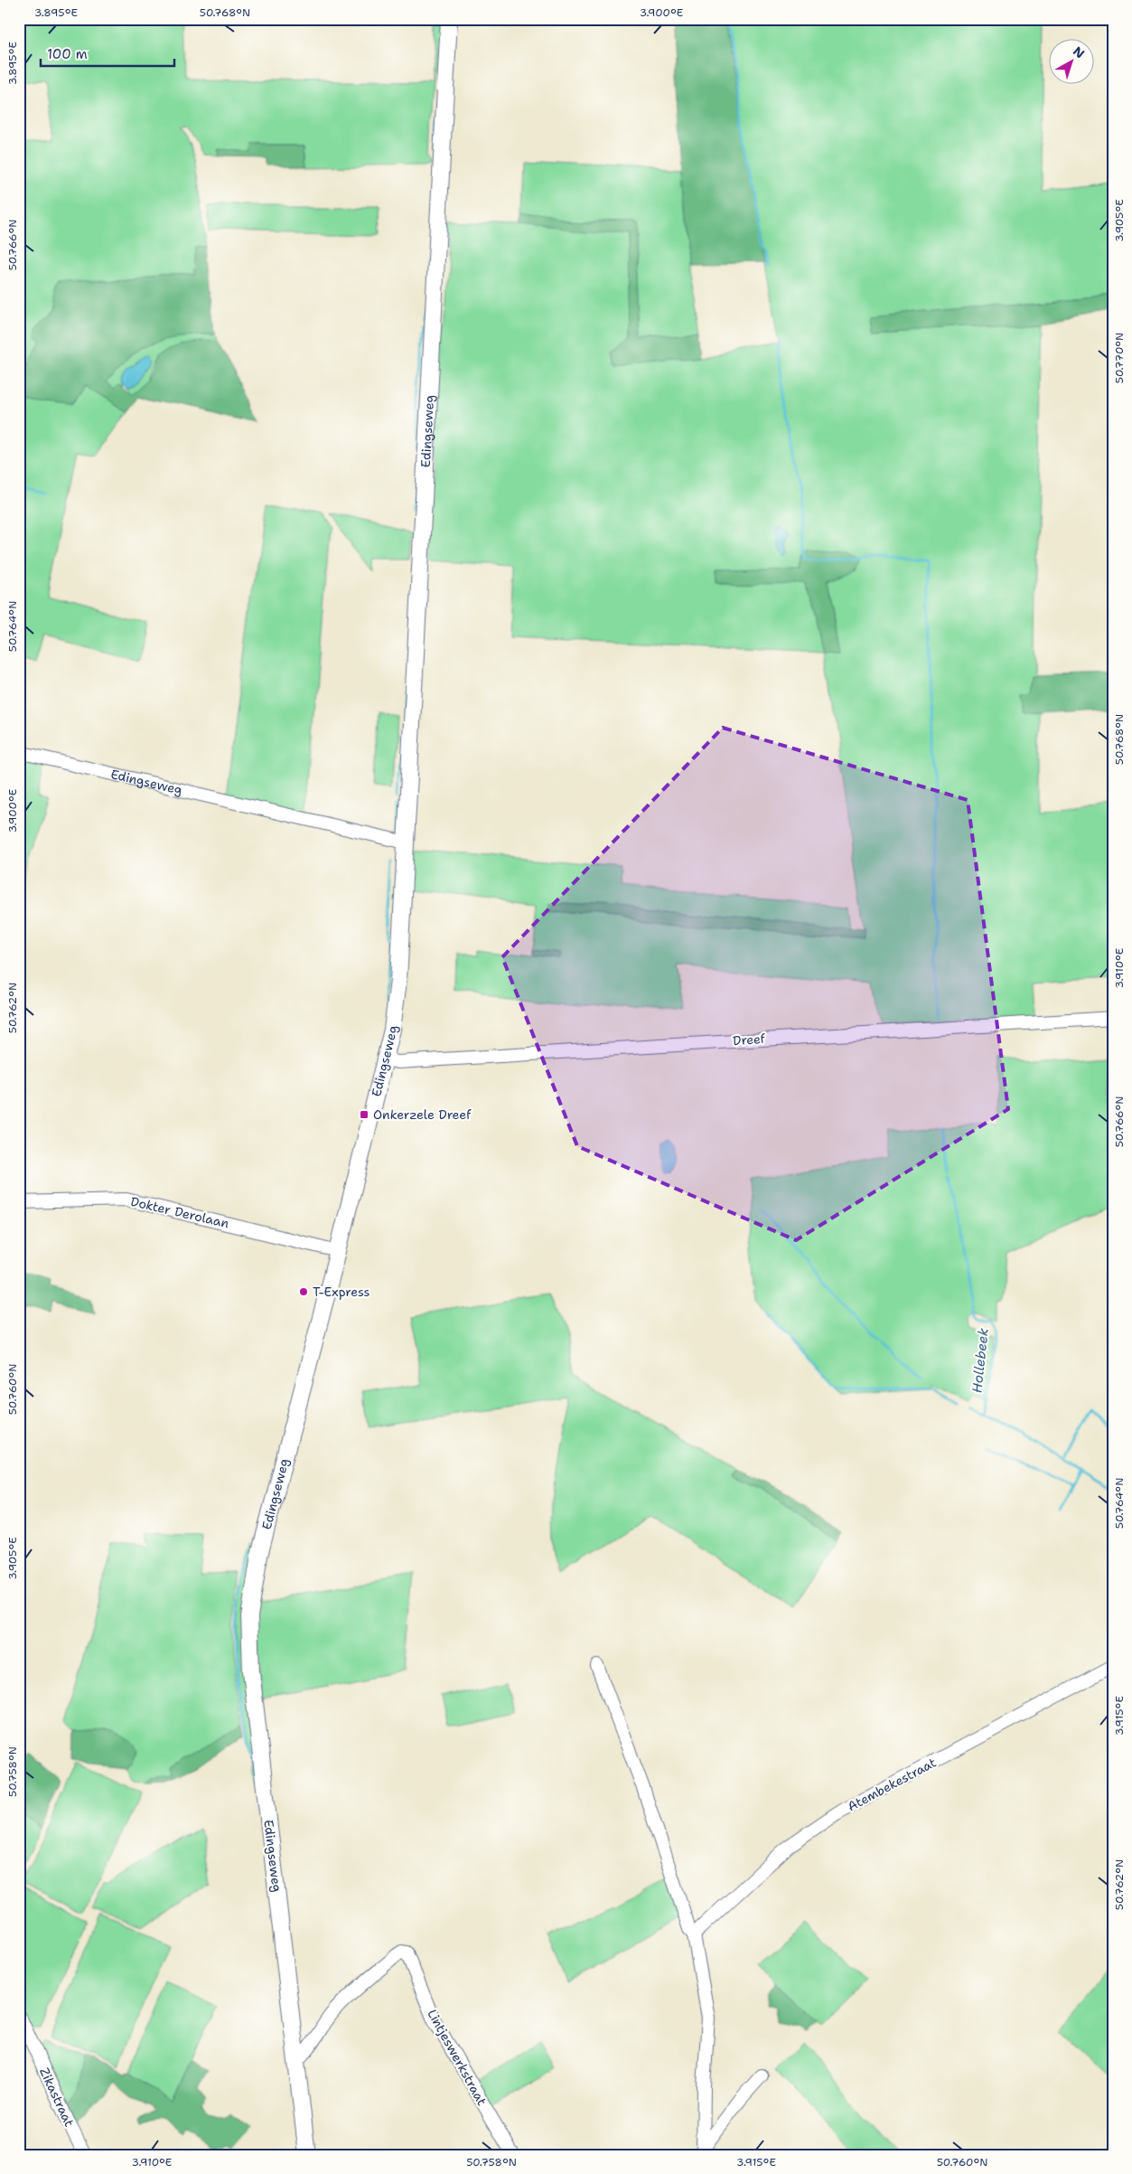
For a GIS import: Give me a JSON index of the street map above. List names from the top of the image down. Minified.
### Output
{"streets":{"main road":["Edingseweg"],"street":["Dreef","Dokter Derolaan","Atembekestraat","Lintjeswerkstraat","Zikastraat"]},"crossings":[["Edingseweg","Dreef"],["Edingseweg","Dokter Derolaan"],["Edingseweg","Lintjeswerkstraat"]],"water":["Hollebeek"],"places":{"transit":["Onkerzele Dreef"],"other":["T-Express"]},"scale_bar":"100 m","north":"top right","coordinates":["3.895°E","50.768°N","3.900°E","3.905°E","50.766°N","50.770°N","50.764°N","3.910°E","50.762°N","50.760°N","3.915°E","50.758°N"]}
